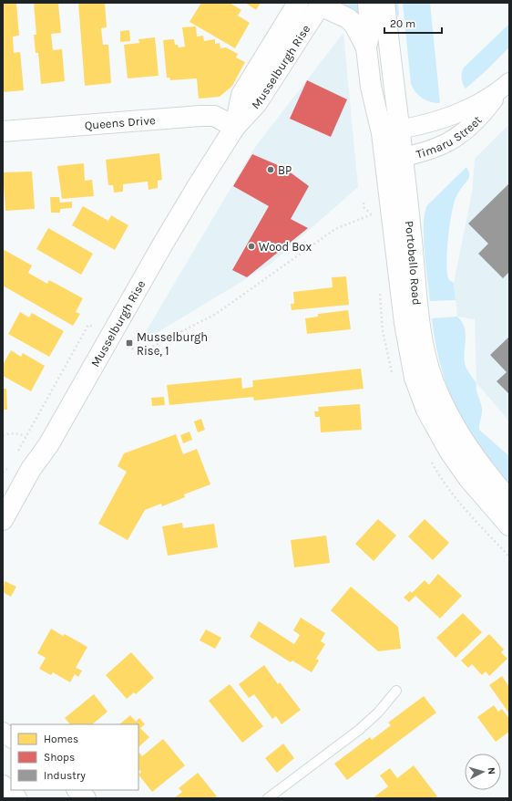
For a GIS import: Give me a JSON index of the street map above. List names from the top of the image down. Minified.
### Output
{"streets":{"main road":["Musselburgh Rise","Queens Drive","Portobello Road"],"street":["Timaru Street"]},"crossings":[["Musselburgh Rise","Queens Drive"],["Musselburgh Rise","Portobello Road"],["Timaru Street","Portobello Road"]],"places":{"other":["BP","Wood Box"],"transit":["Musselburgh Rise, 1"]},"legend":["Homes","Shops","Industry"],"scale_bar":"20 m","north":"right"}
